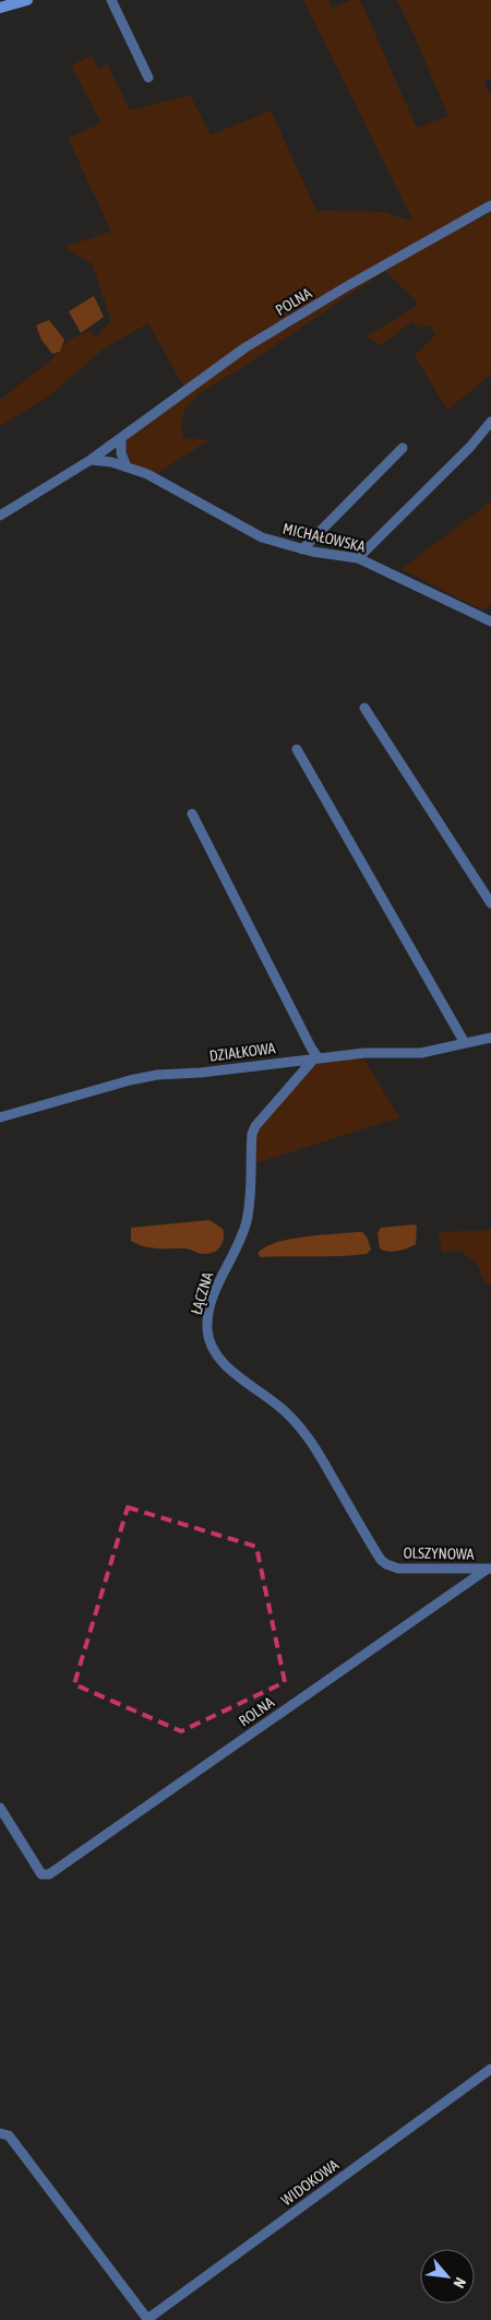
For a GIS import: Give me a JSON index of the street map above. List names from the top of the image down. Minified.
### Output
{"streets":{"street":["POLNA","MICHAŁOWSKA","DZIAŁKOWA","ŁĄCZNA","OLSZYNOWA","ROLNA","WIDOKOWA"]},"crossings":[["POLNA","MICHAŁOWSKA"],["DZIAŁKOWA","ŁĄCZNA"],["ŁĄCZNA","OLSZYNOWA"],["OLSZYNOWA","ROLNA"]],"north":"bottom right"}
